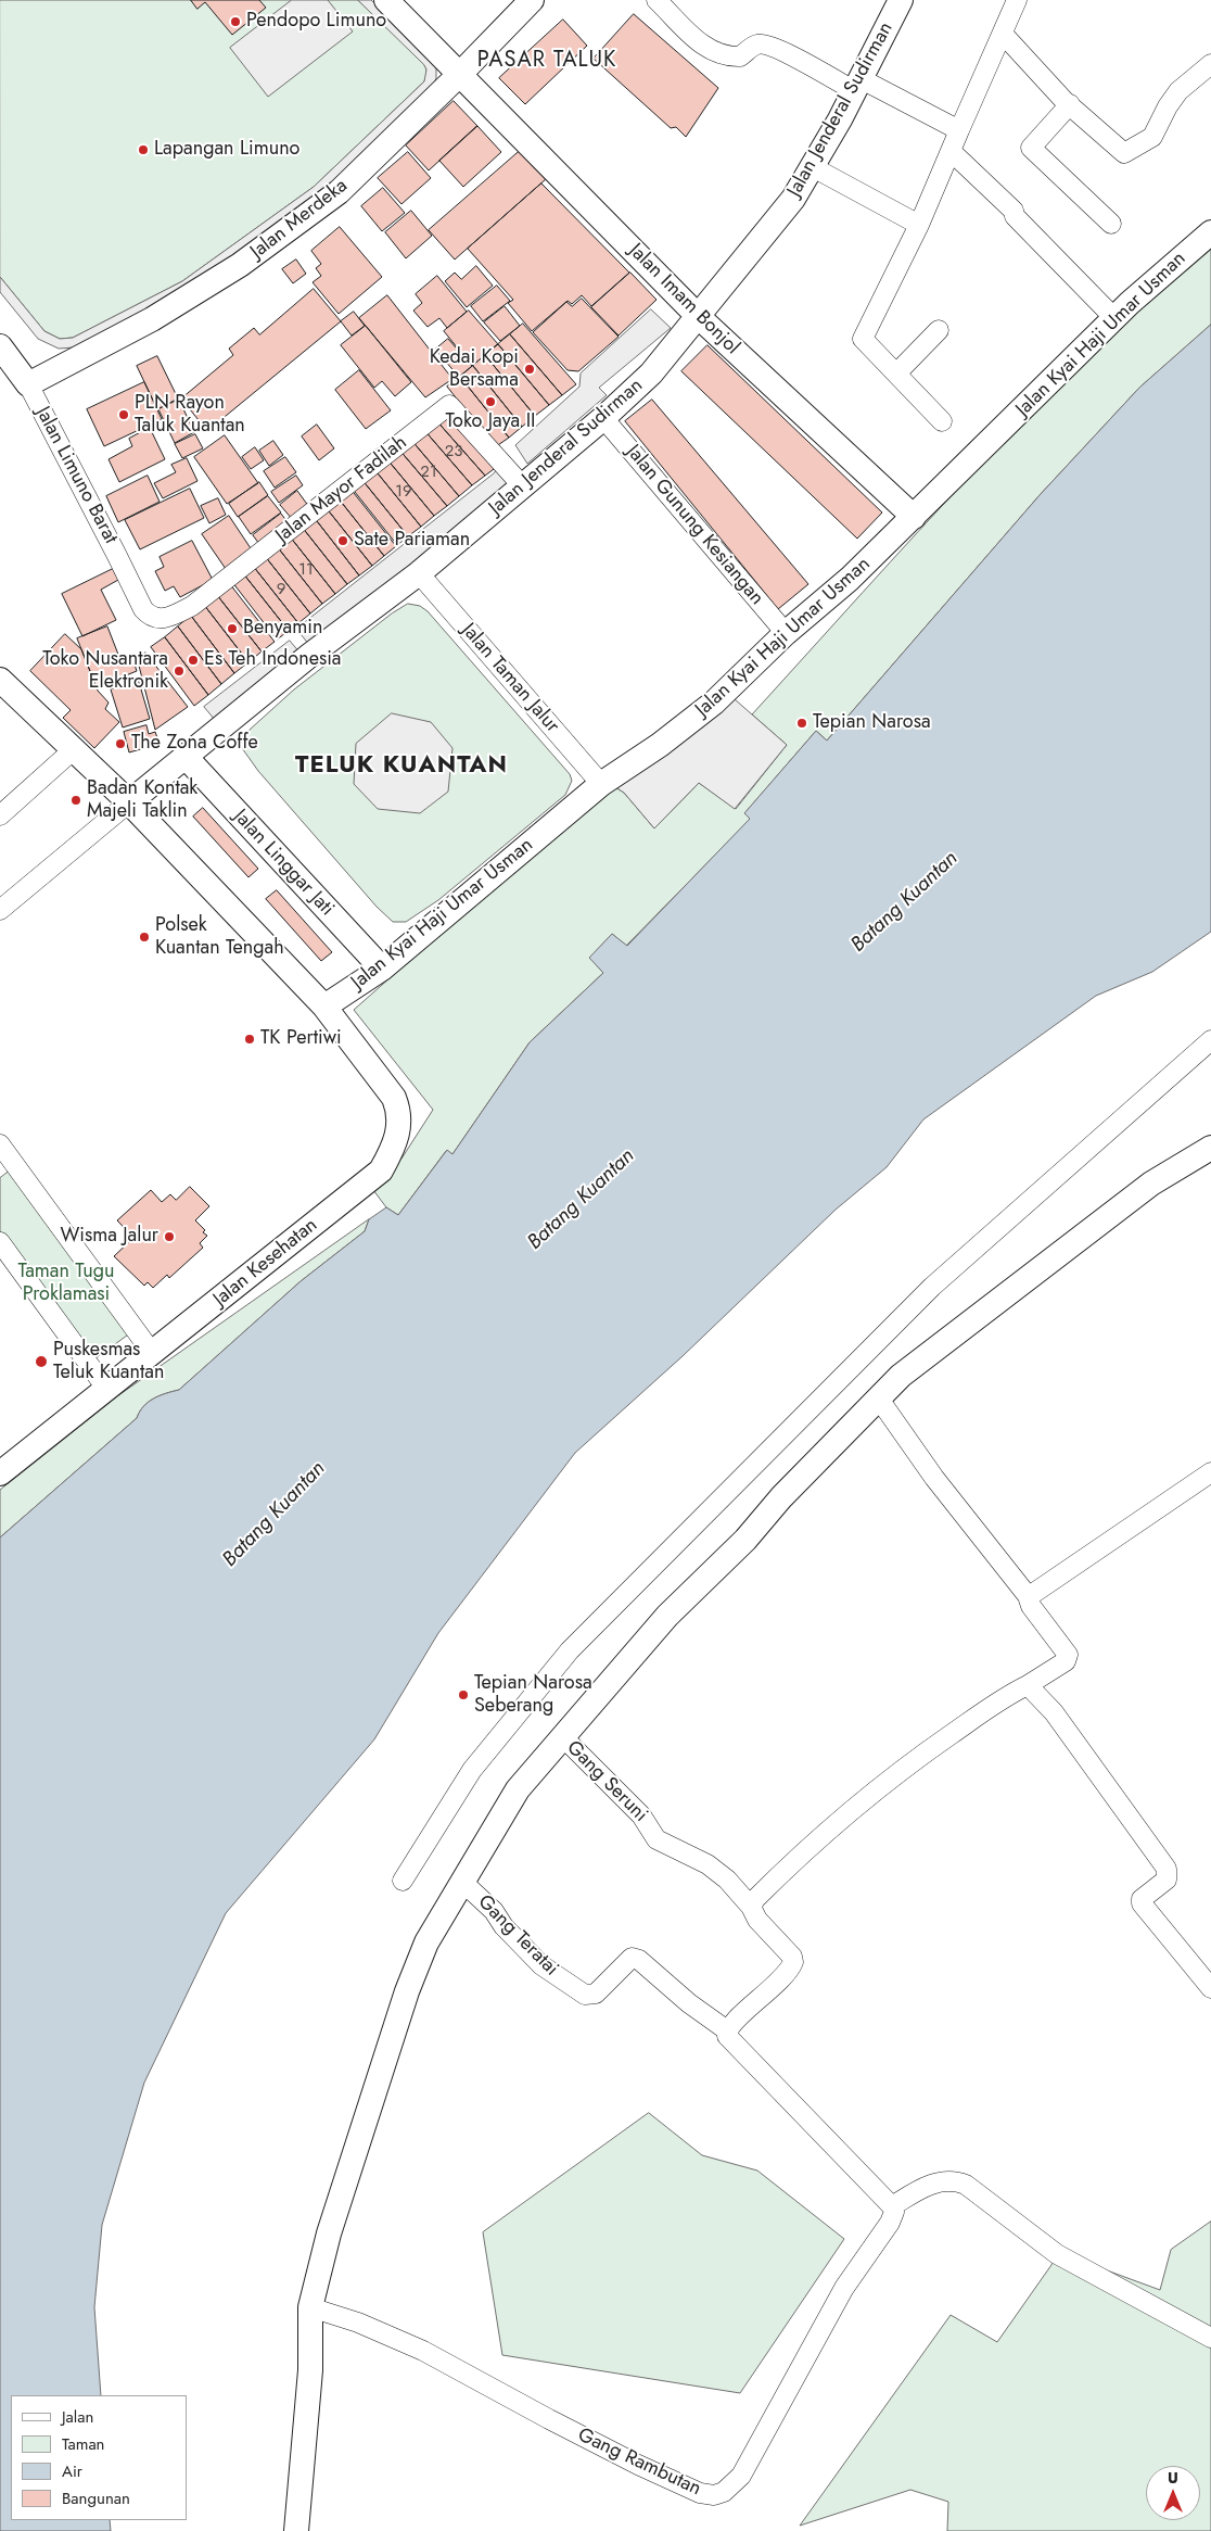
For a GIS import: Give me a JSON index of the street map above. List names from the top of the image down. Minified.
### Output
{"streets":{"street":["Jalan Jenderal Sudirman","Jalan Merdeka","Jalan Imam Bonjol","Jalan Kyai Haji Umar Usman","Jalan Limuno Barat","Jalan Mayor Fadilah","Jalan Gunung Kesiangan","Jalan Taman Jalur","Jalan Linggar Jati","Jalan Kesehatan","Gang Seruni","Gang Teratai","Gang Rambutan"]},"crossings":[["Jalan Jenderal Sudirman","Jalan Imam Bonjol"],["Jalan Jenderal Sudirman","Jalan Mayor Fadilah"],["Jalan Jenderal Sudirman","Jalan Gunung Kesiangan"],["Jalan Jenderal Sudirman","Jalan Taman Jalur"],["Jalan Jenderal Sudirman","Jalan Linggar Jati"],["Jalan Merdeka","Jalan Imam Bonjol"],["Jalan Merdeka","Jalan Limuno Barat"],["Jalan Imam Bonjol","Jalan Kyai Haji Umar Usman"],["Jalan Kyai Haji Umar Usman","Jalan Gunung Kesiangan"],["Jalan Kyai Haji Umar Usman","Jalan Taman Jalur"],["Jalan Kyai Haji Umar Usman","Jalan Linggar Jati"],["Jalan Kyai Haji Umar Usman","Jalan Kesehatan"],["Jalan Limuno Barat","Jalan Mayor Fadilah"],["Gang Seruni","Gang Teratai"]],"districts":["PASAR TALUK","TELUK KUANTAN"],"water":["Batang Kuantan"],"parks":["Taman Tugu Proklamasi"],"places":["Pendopo Limuno","Lapangan Limuno","Kedai Kopi Bersama","Toko Jaya II","PLN Rayon Taluk Kuantan","Sate Pariaman","Benyamin","Es Teh Indonesia","Toko Nusantara Elektronik","Tepian Narosa","The Zona Coffe","Badan Kontak Majeli Taklin","Polsek Kuantan Tengah","TK Pertiwi","Wisma Jalur","Puskesmas Teluk Kuantan","Tepian Narosa Seberang"],"house_numbers":["23","21","19","11","9"],"legend":["Jalan","Taman","Air","Bangunan"],"north":"top"}
